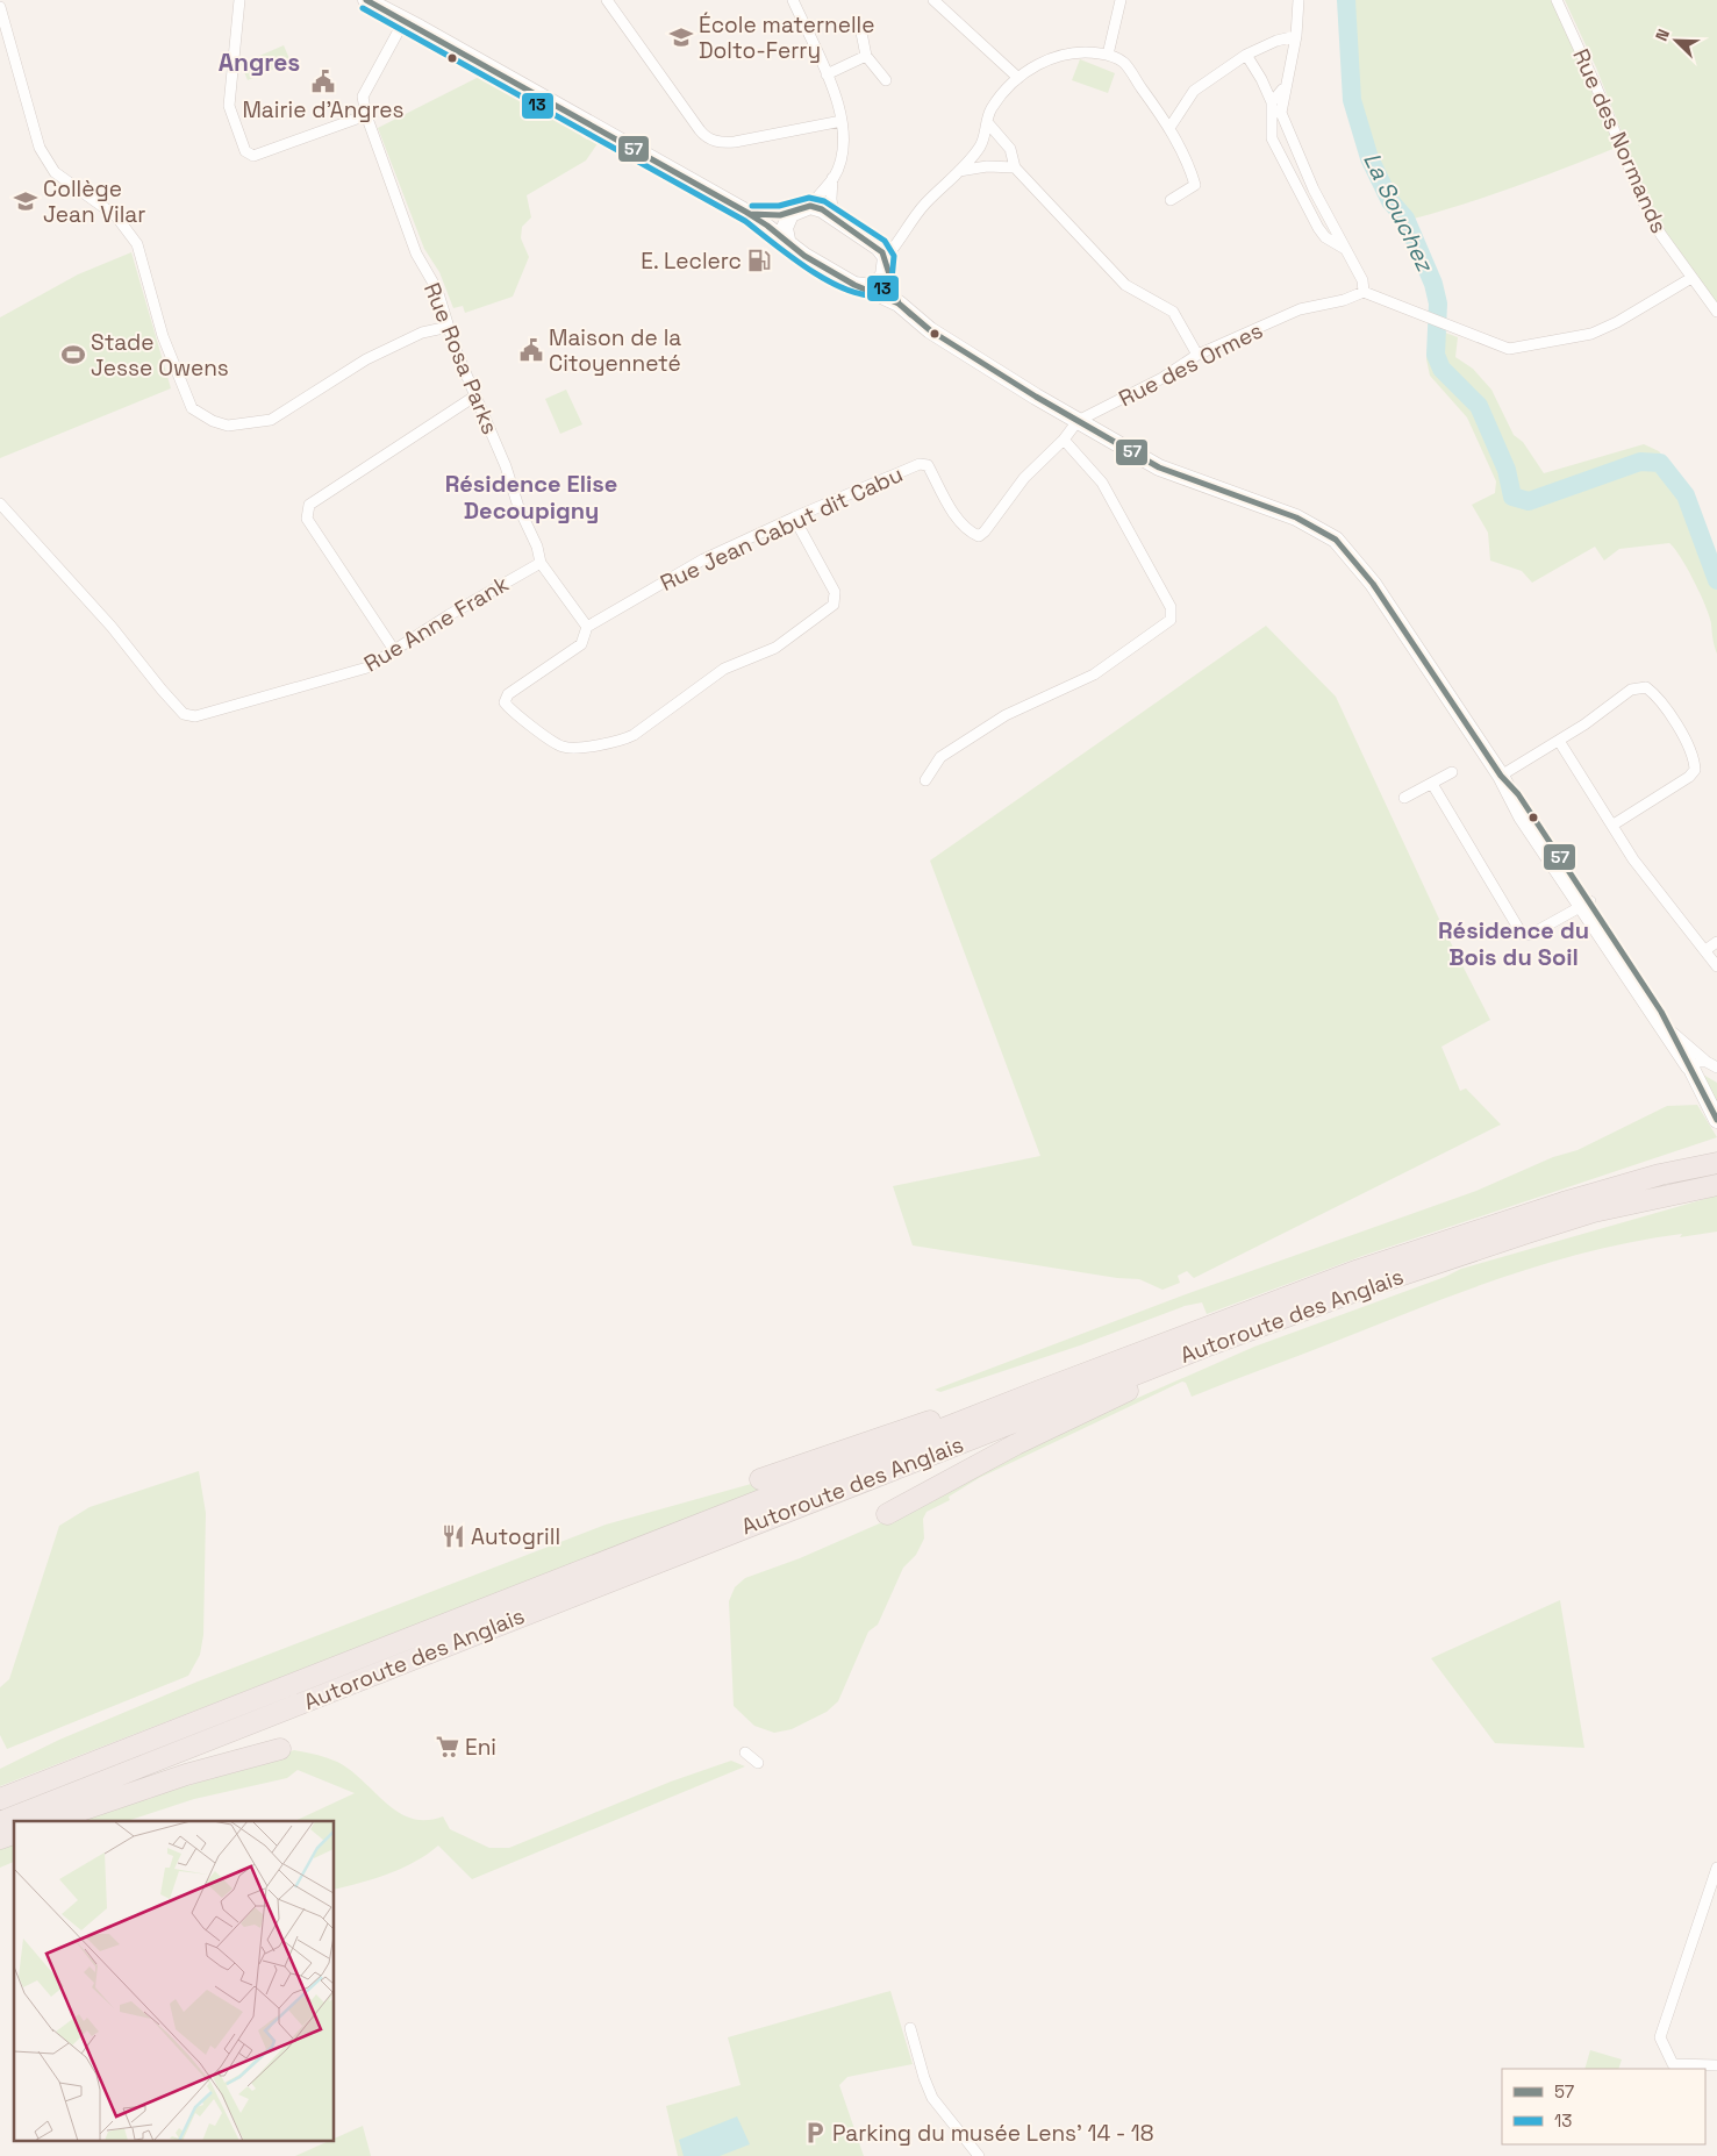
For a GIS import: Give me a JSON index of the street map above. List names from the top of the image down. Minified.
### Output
{"streets":{"highway":["Autoroute des Anglais"],"street":["Rue des Normands","Rue Rosa Parks","Rue des Ormes","Rue Jean Cabut dit Cabu","Rue Anne Frank"]},"crossings":[["Rue Rosa Parks","Rue Jean Cabut dit Cabu"],["Rue Rosa Parks","Rue Anne Frank"]],"districts":["Angres","Résidence Elise Decoupigny","Résidence du Bois du Soil"],"water":["La Souchez"],"places":{"school or university":["École maternelle Dolto-Ferry","Collège Jean Vilar"],"public building":["Mairie d'Angres","Maison de la Citoyenneté"],"fuel station":["E. Leclerc"],"sports":["Stade Jesse Owens"],"restaurant":["Autogrill"],"supermarket":["Eni"],"parking":["Parking du musée Lens' 14 - 18"]},"lines":["transit line 57","transit line 13"],"legend":["57","13"],"north":"top left"}
